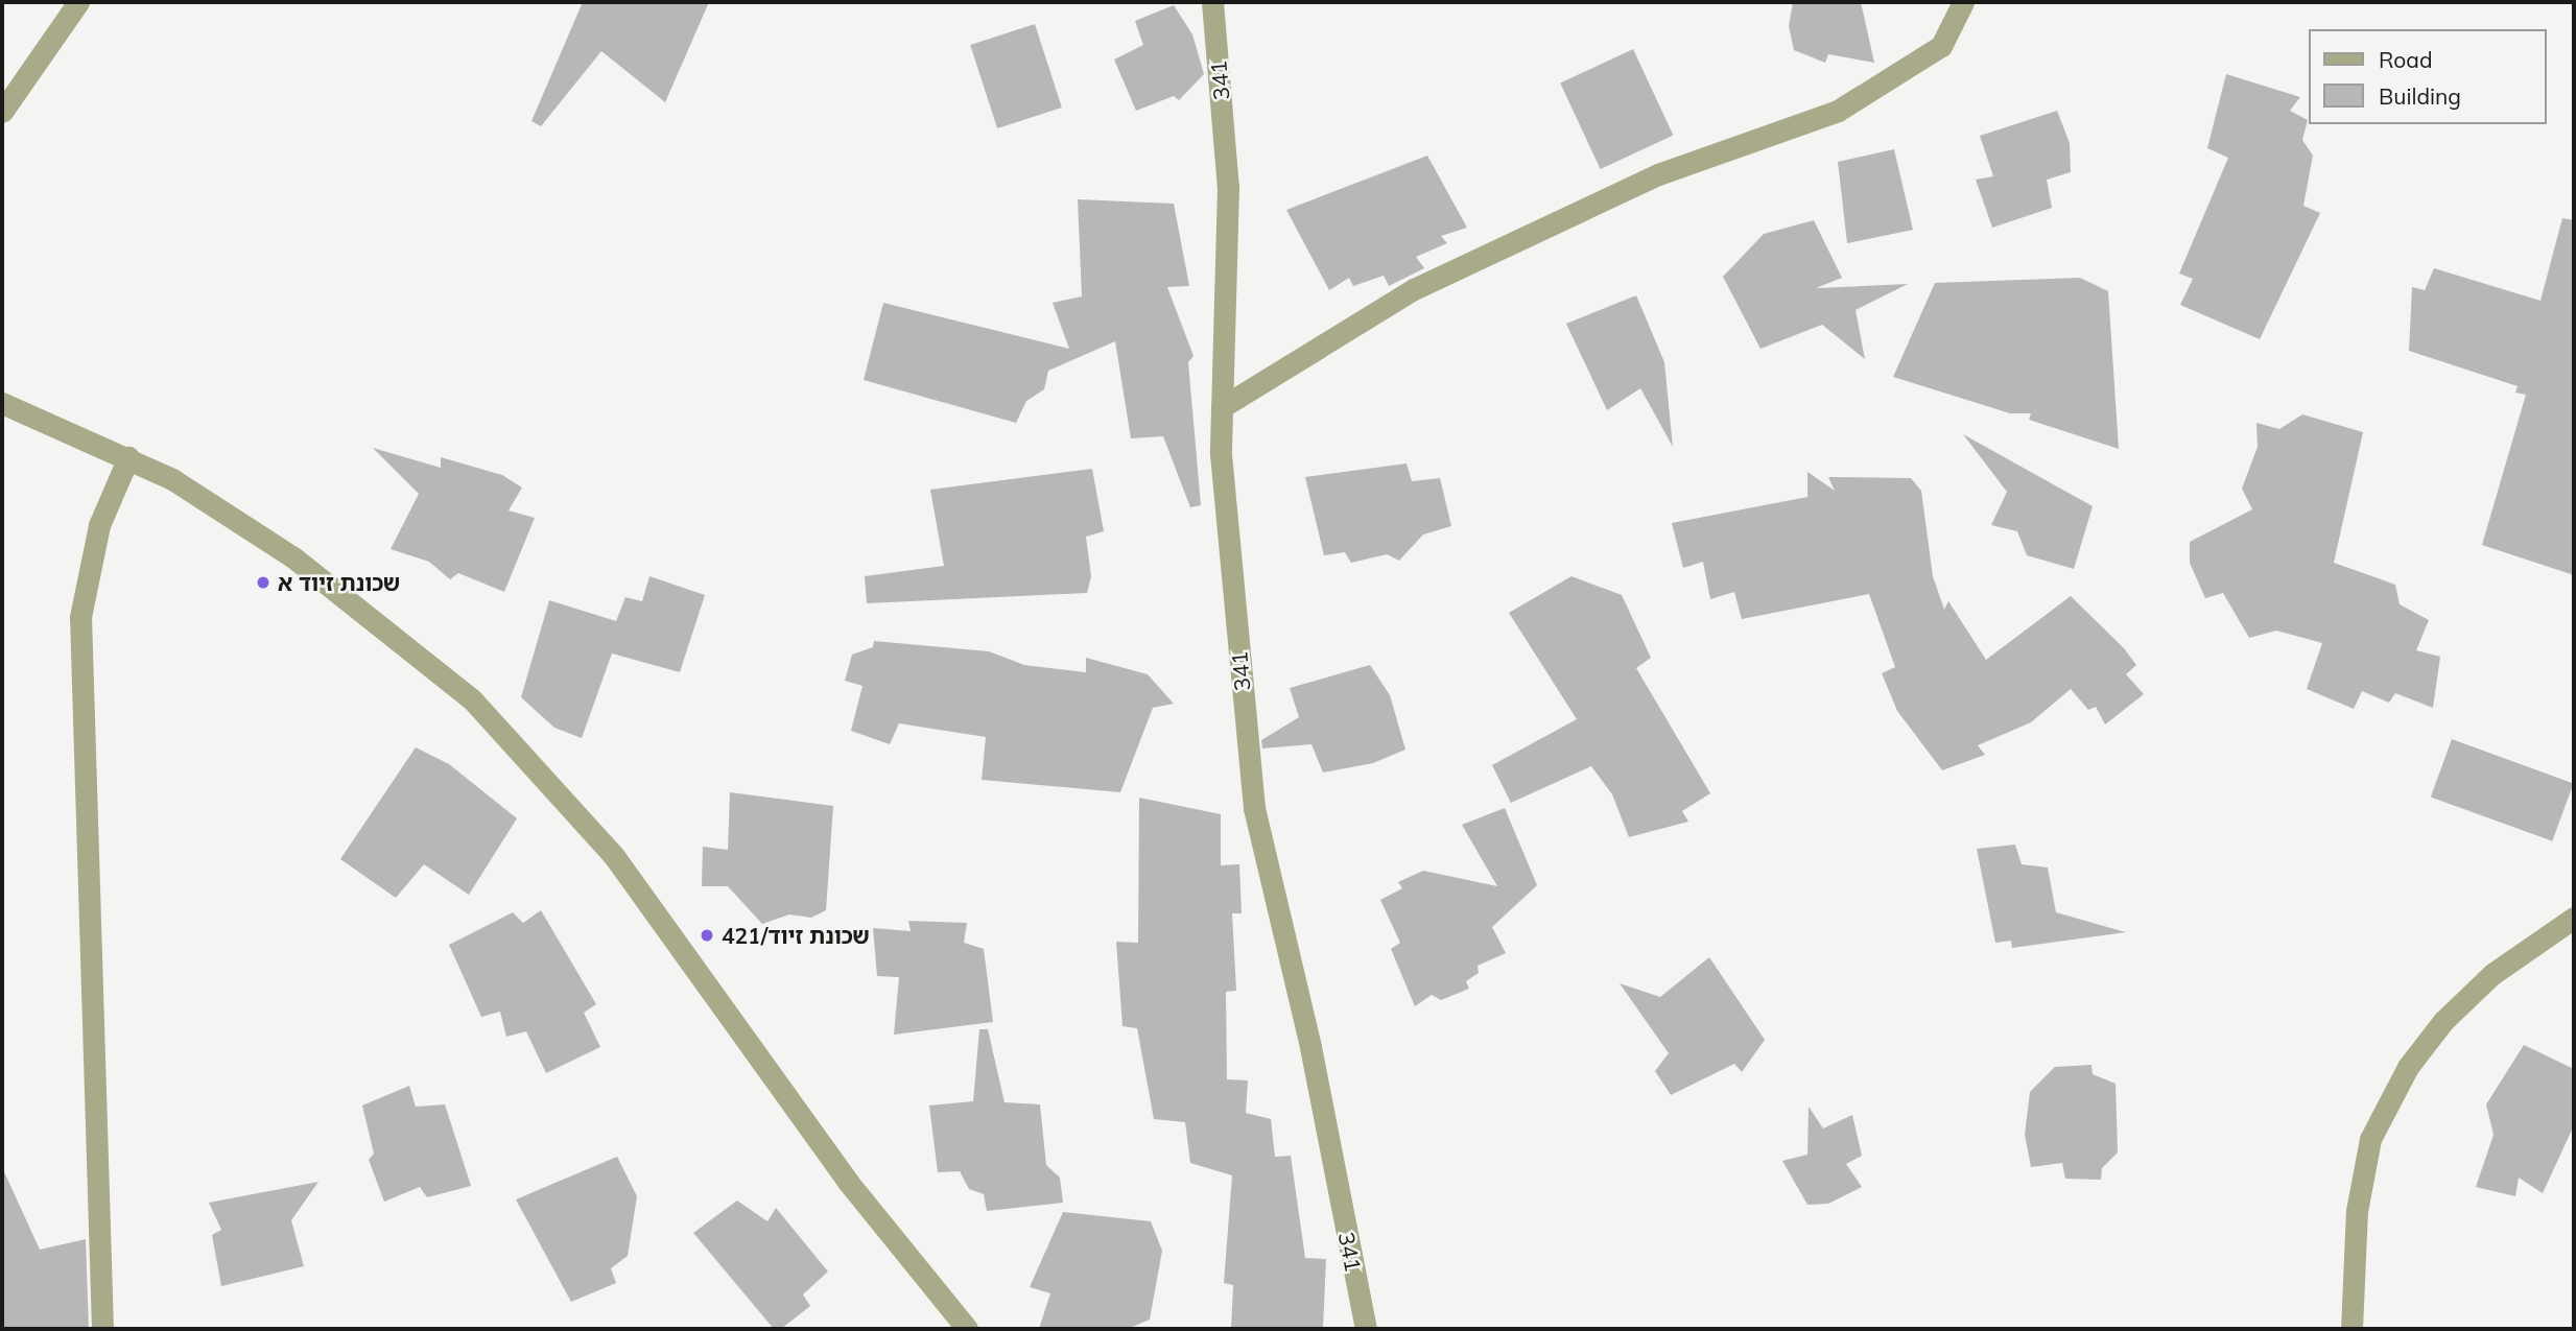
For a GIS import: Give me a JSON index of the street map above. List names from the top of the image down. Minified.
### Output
{"streets":{"street":["341"]},"places":["שכונת זיוד א","שכונת זיוד/421"],"legend":["Road","Building"]}
